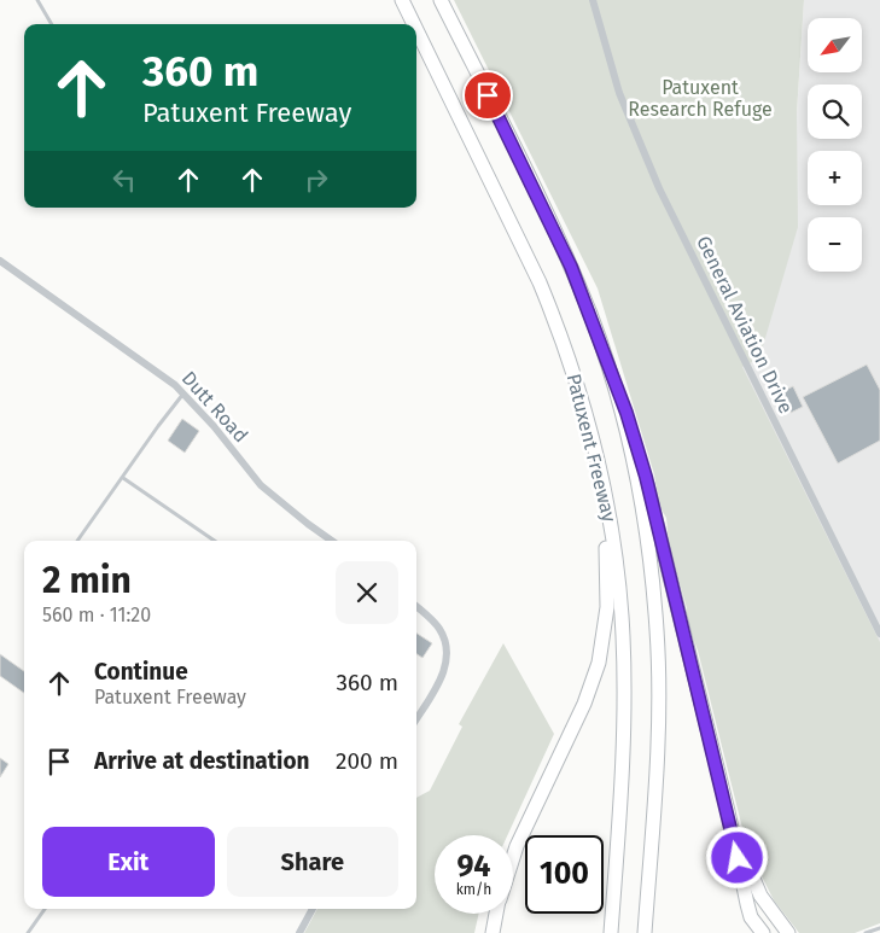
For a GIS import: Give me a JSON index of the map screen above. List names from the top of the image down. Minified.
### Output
{"streets":{"highway":["Patuxent Freeway"],"street":["General Aviation Drive","Dutt Road"]},"parks":["Patuxent Research Refuge"],"north":"bottom left","page":{"map_buttons":["+","−"],"turn":["360 m","Patuxent Freeway"],"heading":["2 min","560 m · 11:20"],"list":[{"name":"Continue","note":"Patuxent Freeway","value":"360 m"},{"name":"Arrive at destination","value":"200 m"}],"buttons":["Exit","Share"],"speed":"94 km/h","limit":"100"}}
